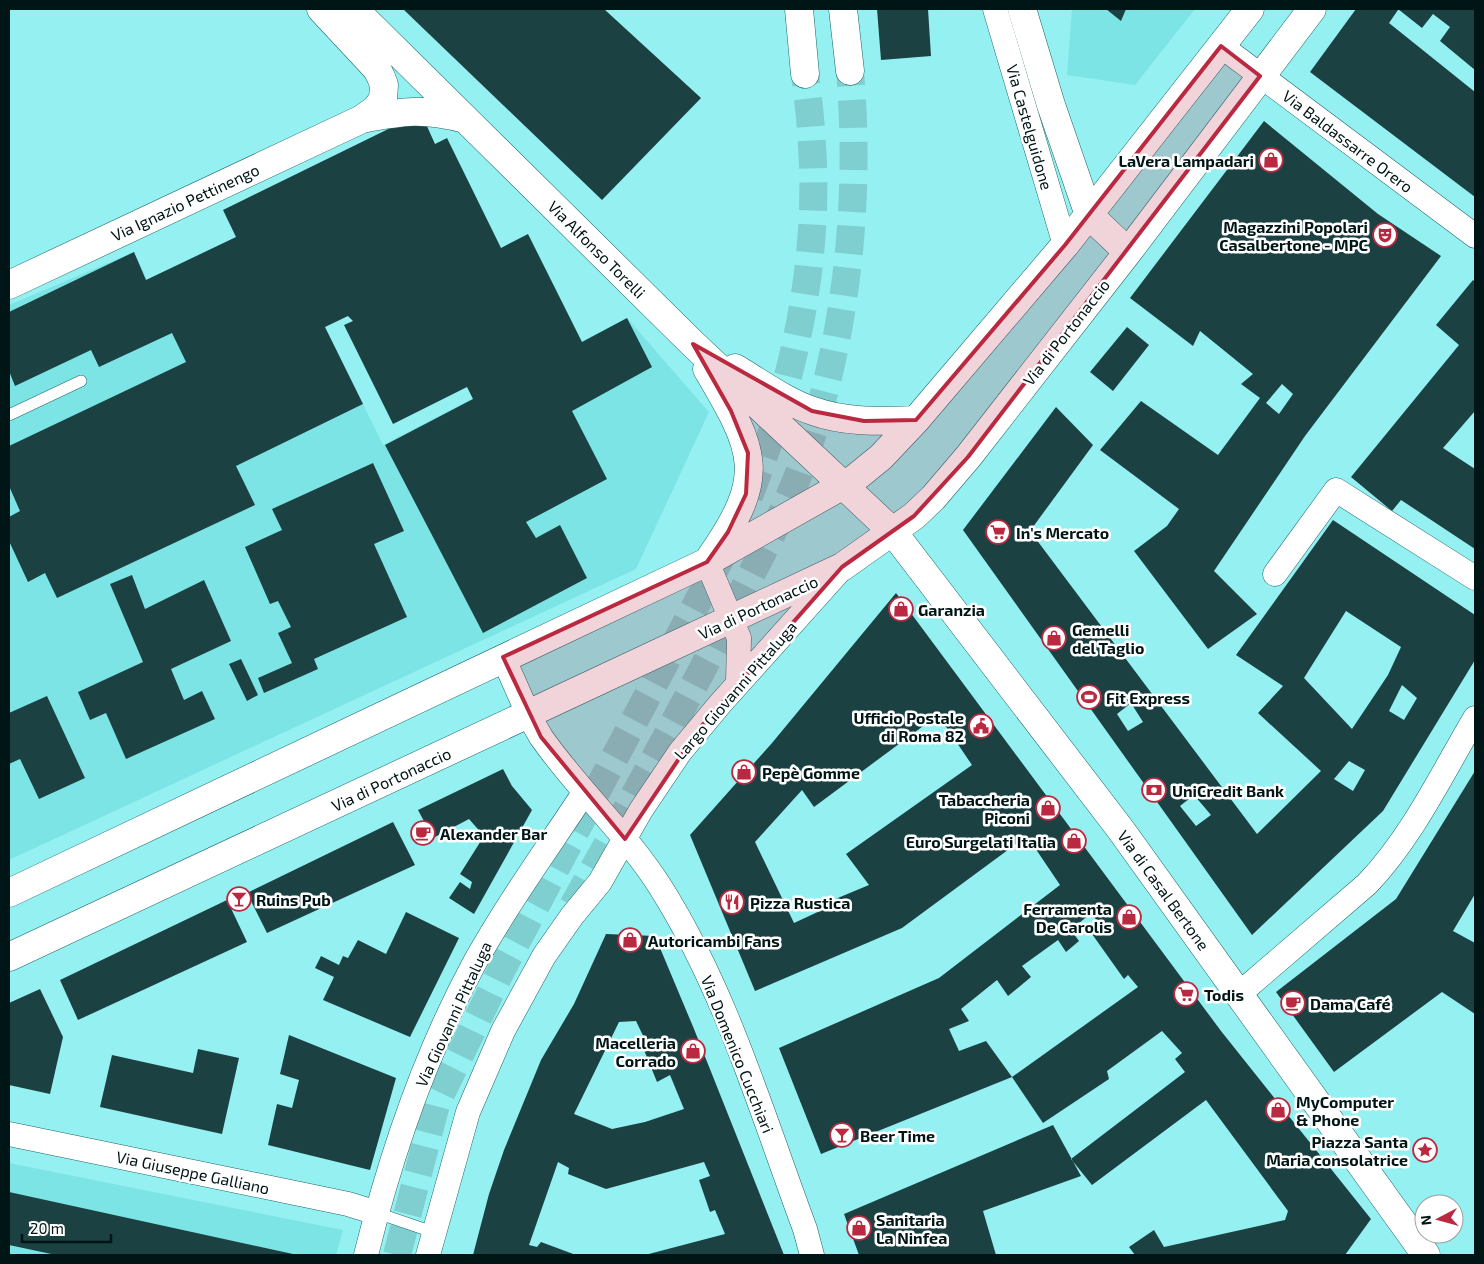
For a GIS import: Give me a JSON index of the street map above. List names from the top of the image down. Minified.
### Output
{"streets":{"main road":["Via Ignazio Pettinengo","Via Alfonso Torelli","Via di Portonaccio","Via di Casal Bertone"],"street":["Via Castelguidone","Via Baldassarre Orero","Largo Giovanni Pittaluga","Via Giovanni Pittaluga","Via Domenico Cucchiari","Via Giuseppe Galliano"]},"crossings":[["Via Baldassarre Orero","Via di Portonaccio"],["Via Ignazio Pettinengo","Via Alfonso Torelli"],["Via Alfonso Torelli","Via di Casal Bertone"],["Via di Portonaccio","Largo Giovanni Pittaluga"],["Via di Portonaccio","Via di Casal Bertone"],["Largo Giovanni Pittaluga","Via Domenico Cucchiari"],["Via Giovanni Pittaluga","Via Giuseppe Galliano"]],"places":{"shop":["LaVera Lampadari","Garanzia","Gemelli del Taglio","Pepè Gomme","Tabaccheria Piconi","Euro Surgelati Italia","Ferramenta De Carolis","Autoricambi Fans","Macelleria Corrado","MyComputer & Phone","Sanitaria La Ninfea"],"theatre":["Magazzini Popolari Casalbertone - MPC"],"supermarket":["In's Mercato","Todis"],"sports":["Fit Express"],"public building":["Ufficio Postale di Roma 82"],"bank":["UniCredit Bank"],"cafe":["Alexander Bar","Dama Café"],"bar":["Ruins Pub","Beer Time"],"restaurant":["Pizza Rustica"],"place":["Piazza Santa Maria consolatrice"]},"scale_bar":"20 m","north":"left"}
